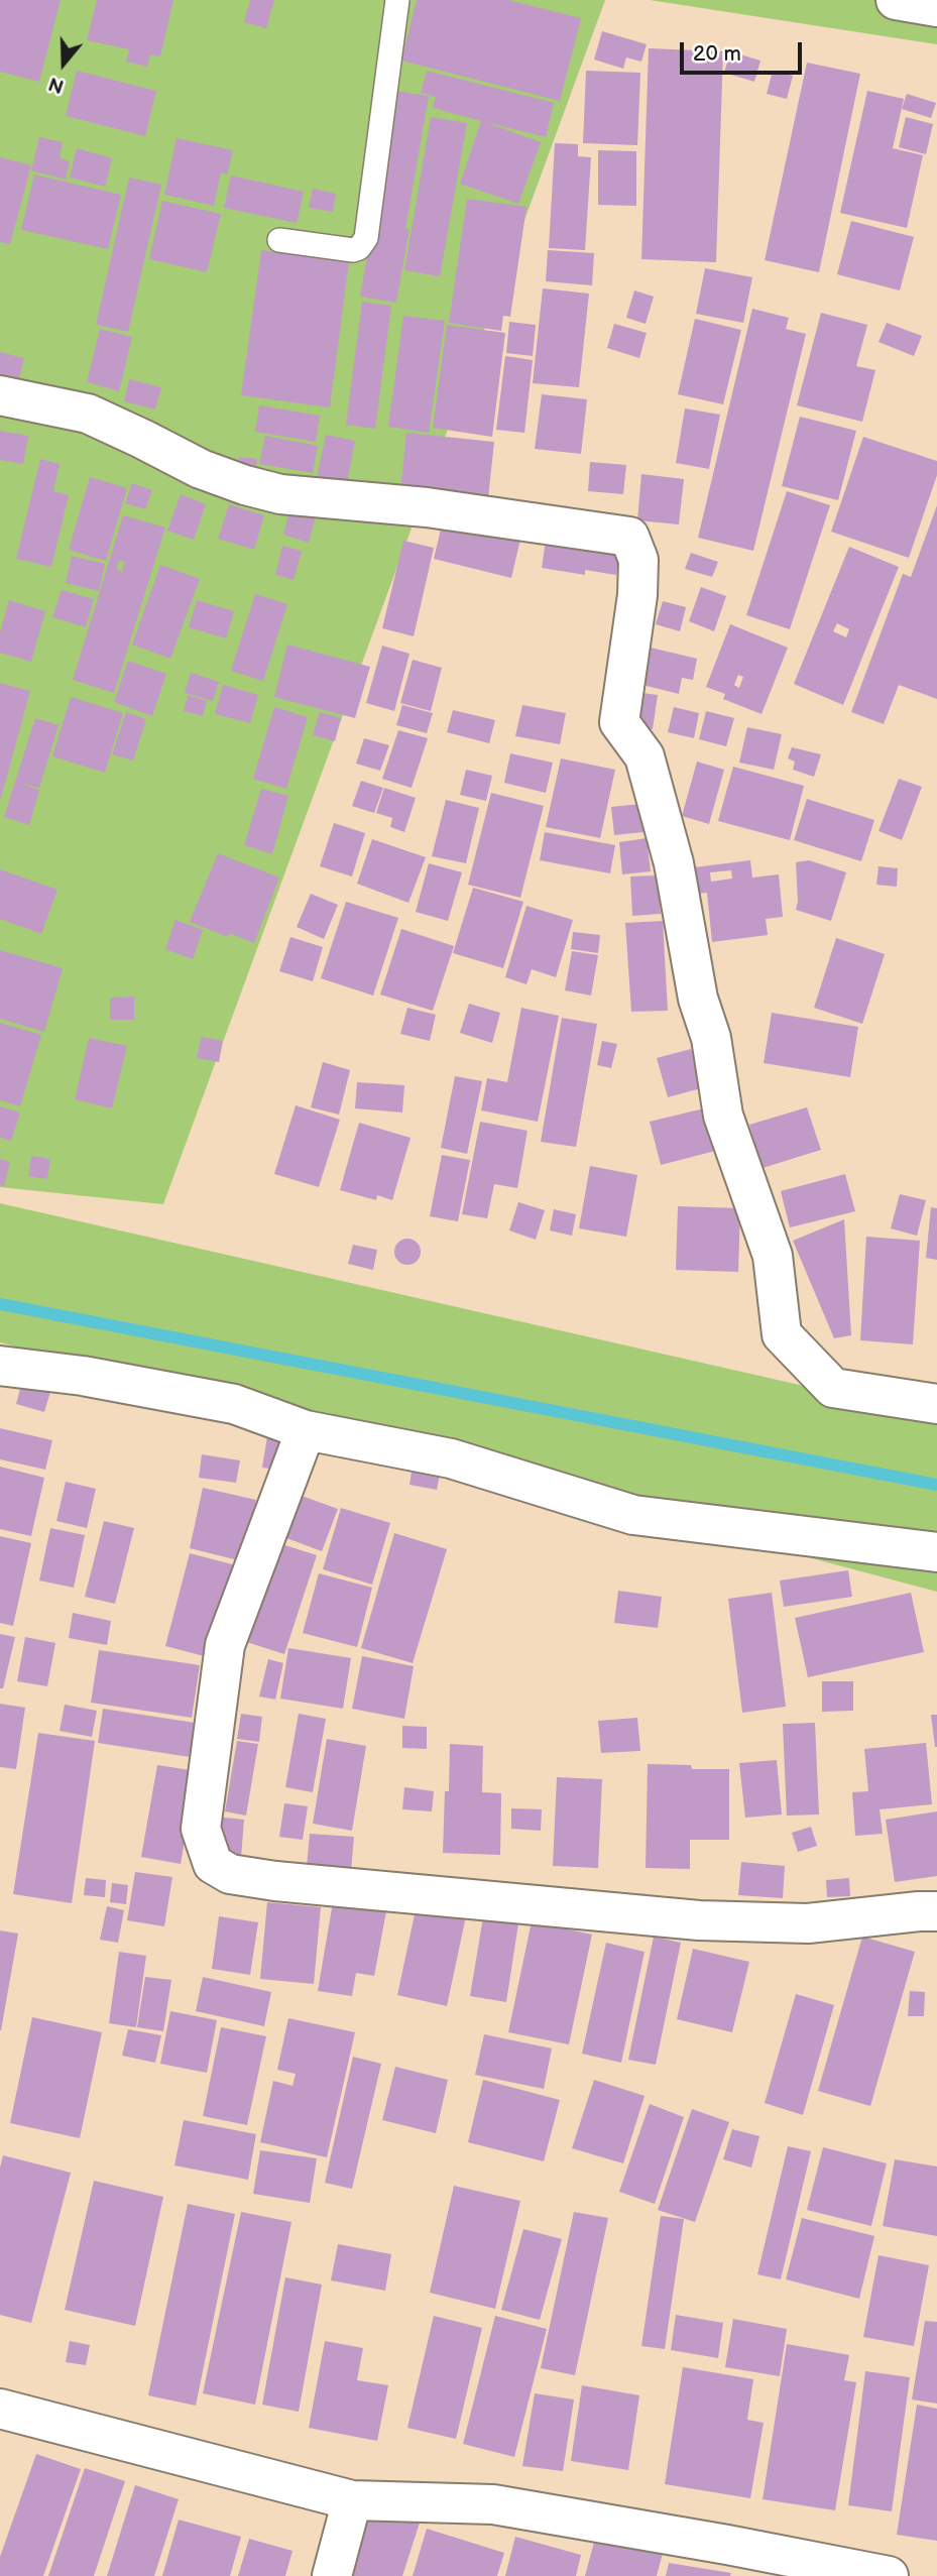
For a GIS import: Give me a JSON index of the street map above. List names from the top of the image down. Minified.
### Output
{"scale_bar":"20 m","north":"bottom"}
